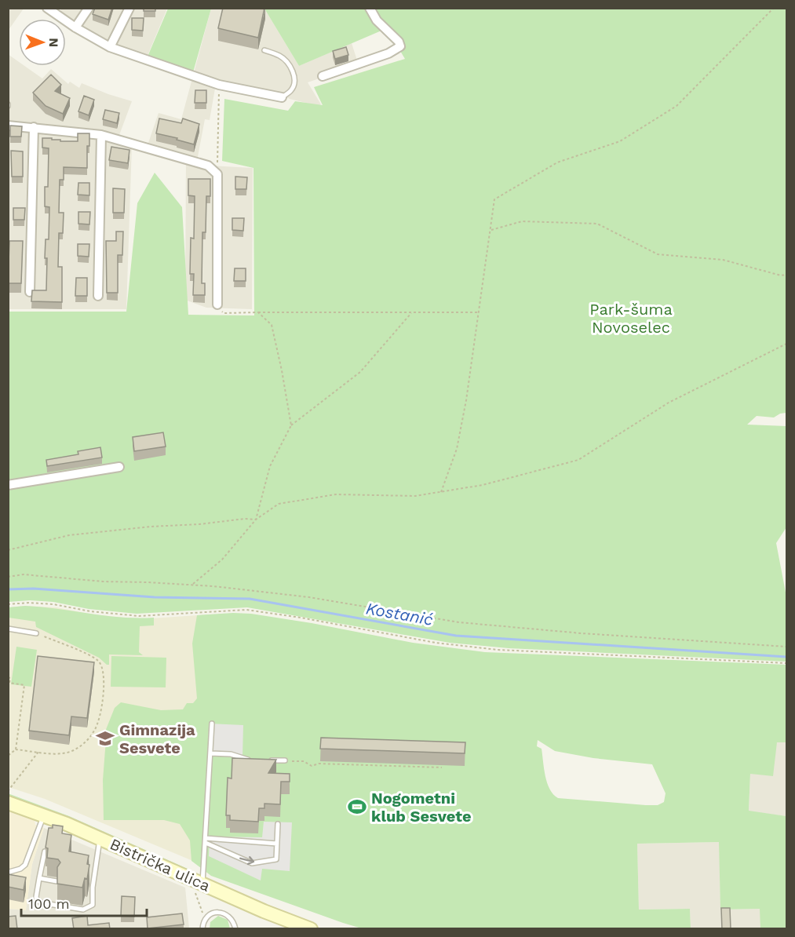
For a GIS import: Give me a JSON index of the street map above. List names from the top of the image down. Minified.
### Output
{"streets":{"main road":["Bistrička ulica"]},"water":["Kostanić"],"parks":["Park-šuma Novoselec"],"places":{"school or university":["Gimnazija Sesvete"],"sports":["Nogometni klub Sesvete"]},"scale_bar":"100 m","north":"right"}
